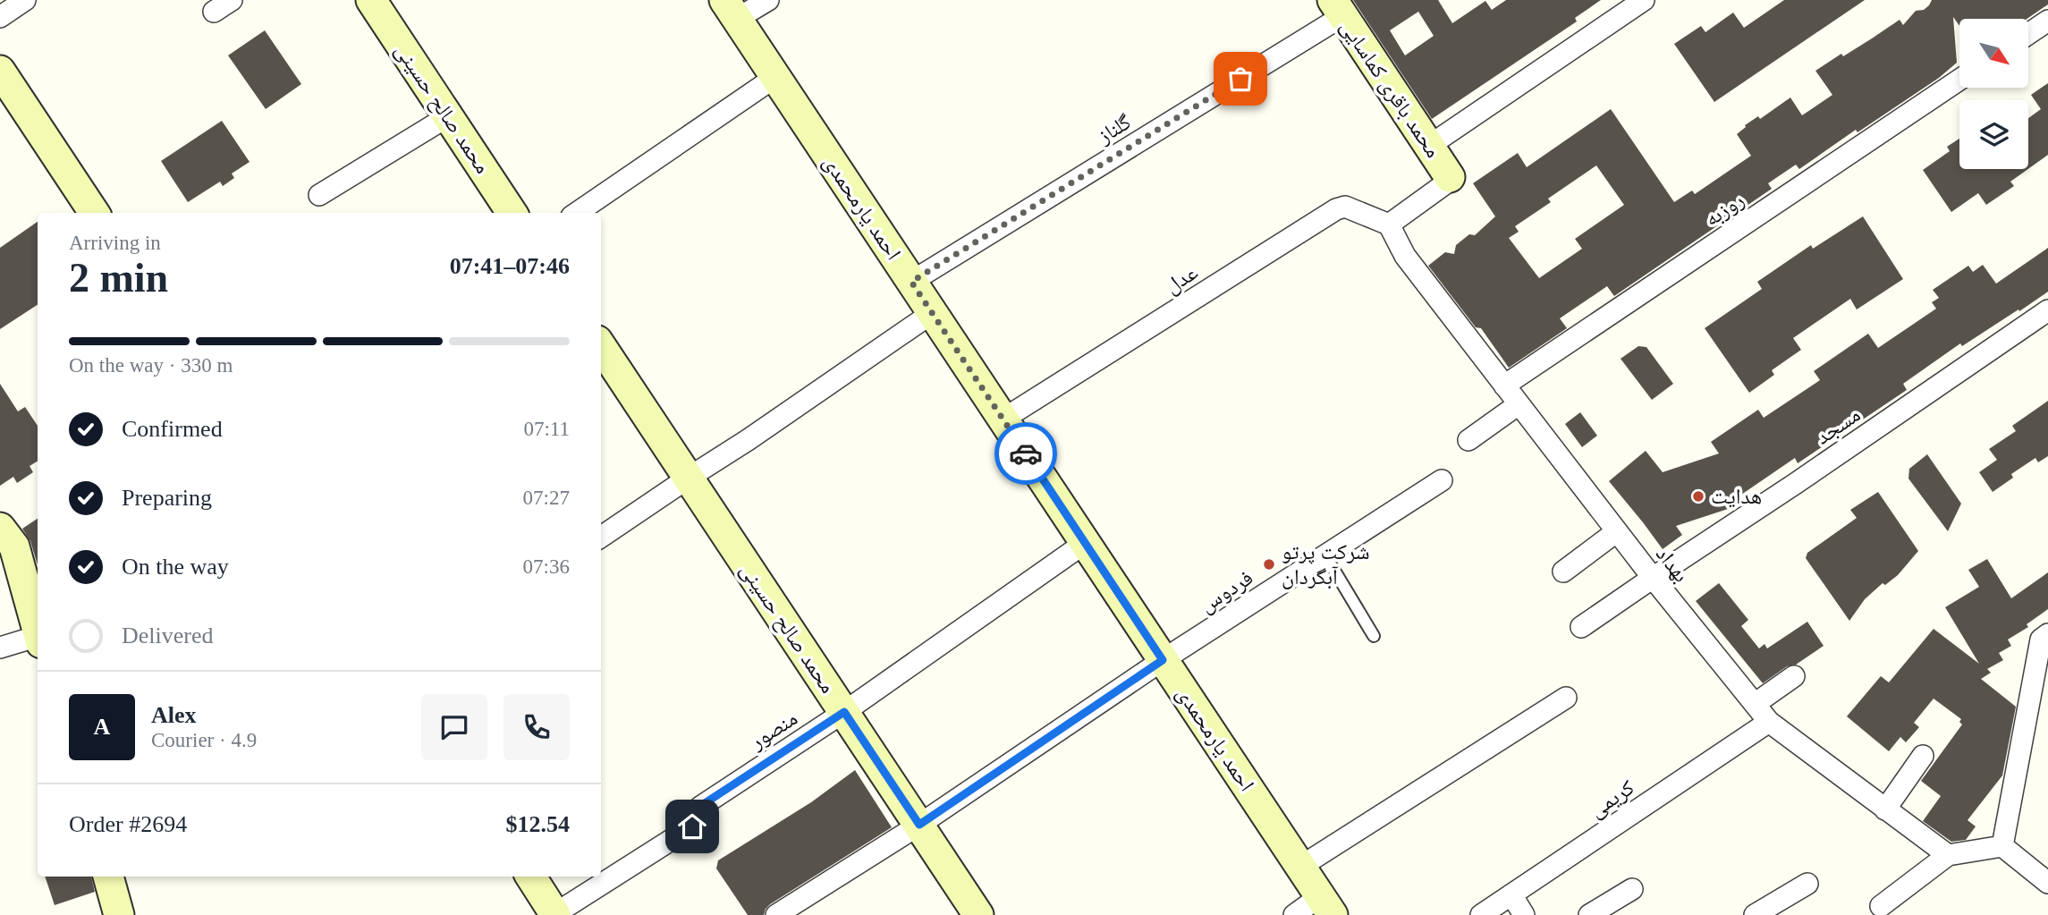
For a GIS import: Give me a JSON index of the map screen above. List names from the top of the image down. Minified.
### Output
{"streets":{"street":["محمد باقری کماسایی","محمد صالح حسینی","گلناز","احمد یارمحمدی","روزبه","عدل","مسجد","بهداد","فردوس","منصور","کریمی"]},"crossings":[["محمد باقری کماسایی","گلناز"],["محمد صالح حسینی","فردوس"],["محمد صالح حسینی","منصور"],["گلناز","احمد یارمحمدی"],["احمد یارمحمدی","عدل"],["احمد یارمحمدی","فردوس"],["احمد یارمحمدی","منصور"],["روزبه","بهداد"],["عدل","بهداد"],["مسجد","بهداد"],["بهداد","کریمی"]],"places":["هدایت","شرکت پرتو آبگردان"],"north":"bottom right","page":{"heading":["2 min","Arriving in","07:41–07:46"],"panel":["Alex","Courier · 4.9","Order #2694","$12.54"],"bar":"On the way · 330 m","list":[["Confirmed","07:11"],["Preparing","07:27"],["On the way","07:36"],"Delivered"],"round":"A"}}
